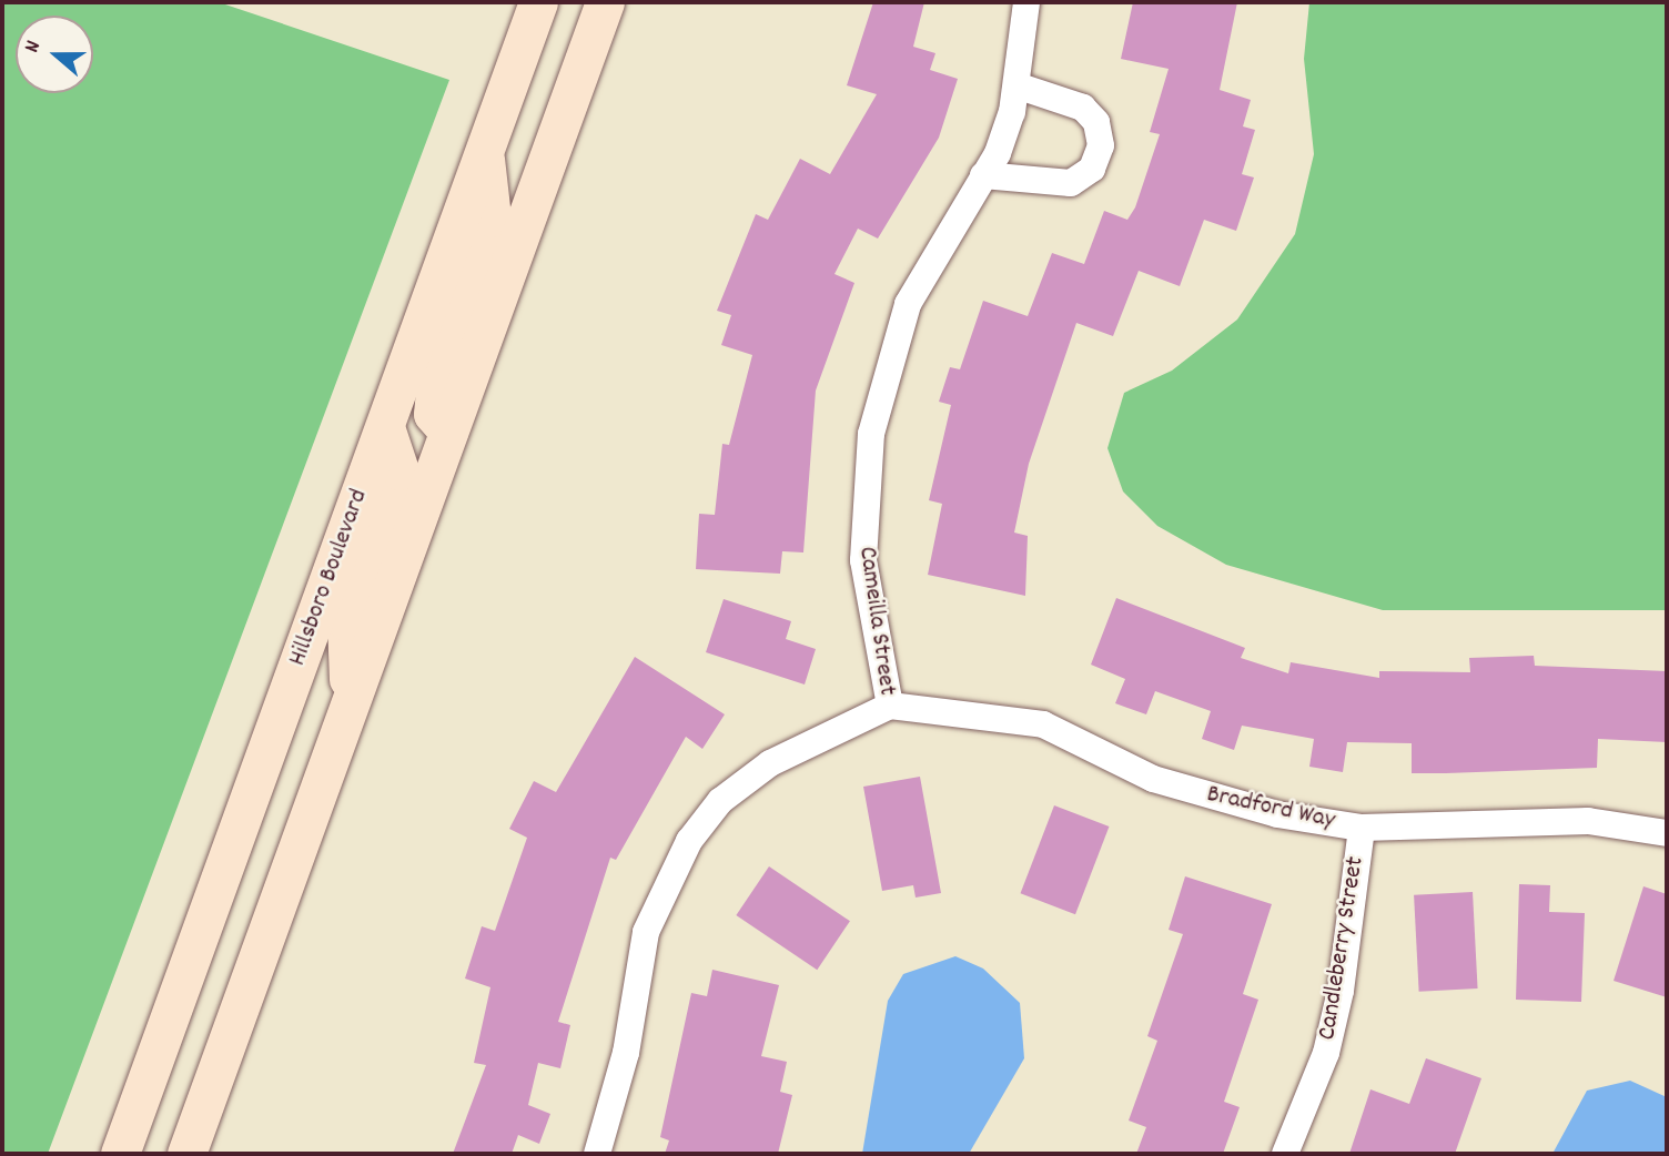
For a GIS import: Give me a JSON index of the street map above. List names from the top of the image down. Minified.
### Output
{"streets":{"street":["Hillsboro Boulevard","Cameilla Street","Bradford Way","Candleberry Street"]},"crossings":[["Cameilla Street","Bradford Way"],["Bradford Way","Candleberry Street"]],"north":"left"}
